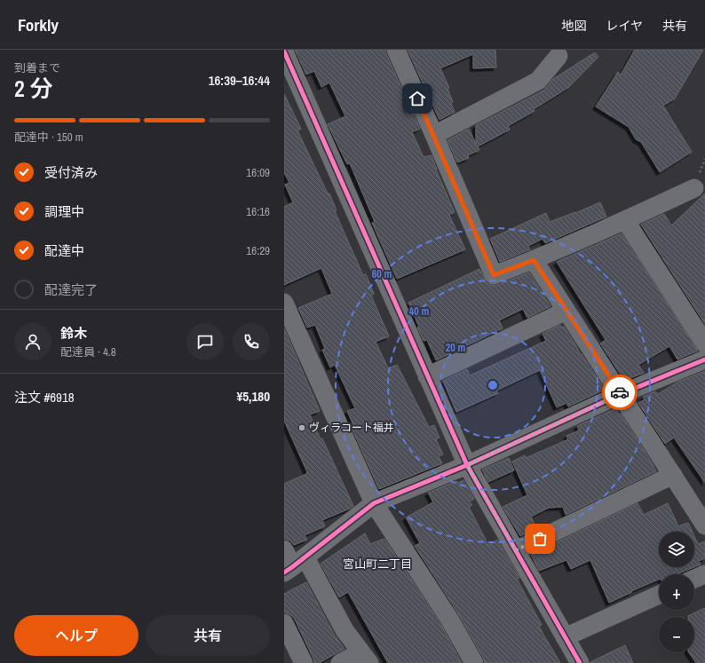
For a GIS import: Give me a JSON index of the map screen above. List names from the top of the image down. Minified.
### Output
{"districts":["宮山町二丁目"],"places":["ヴィラコート福井"],"page":{"header":"Forkly","nav":["地図","レイヤ","共有"],"heading":["2 分","到着まで","16:39–16:44"],"panel":["鈴木","配達員 · 4.8","注文 #6918","¥5,180"],"bar":"配達中 · 150 m","list":[["受付済み","16:09"],["調理中","16:16"],["配達中","16:29"],"配達完了"],"map_buttons":["+","−"],"buttons":["ヘルプ","共有"]},"rings":["60 m","40 m","20 m"]}
